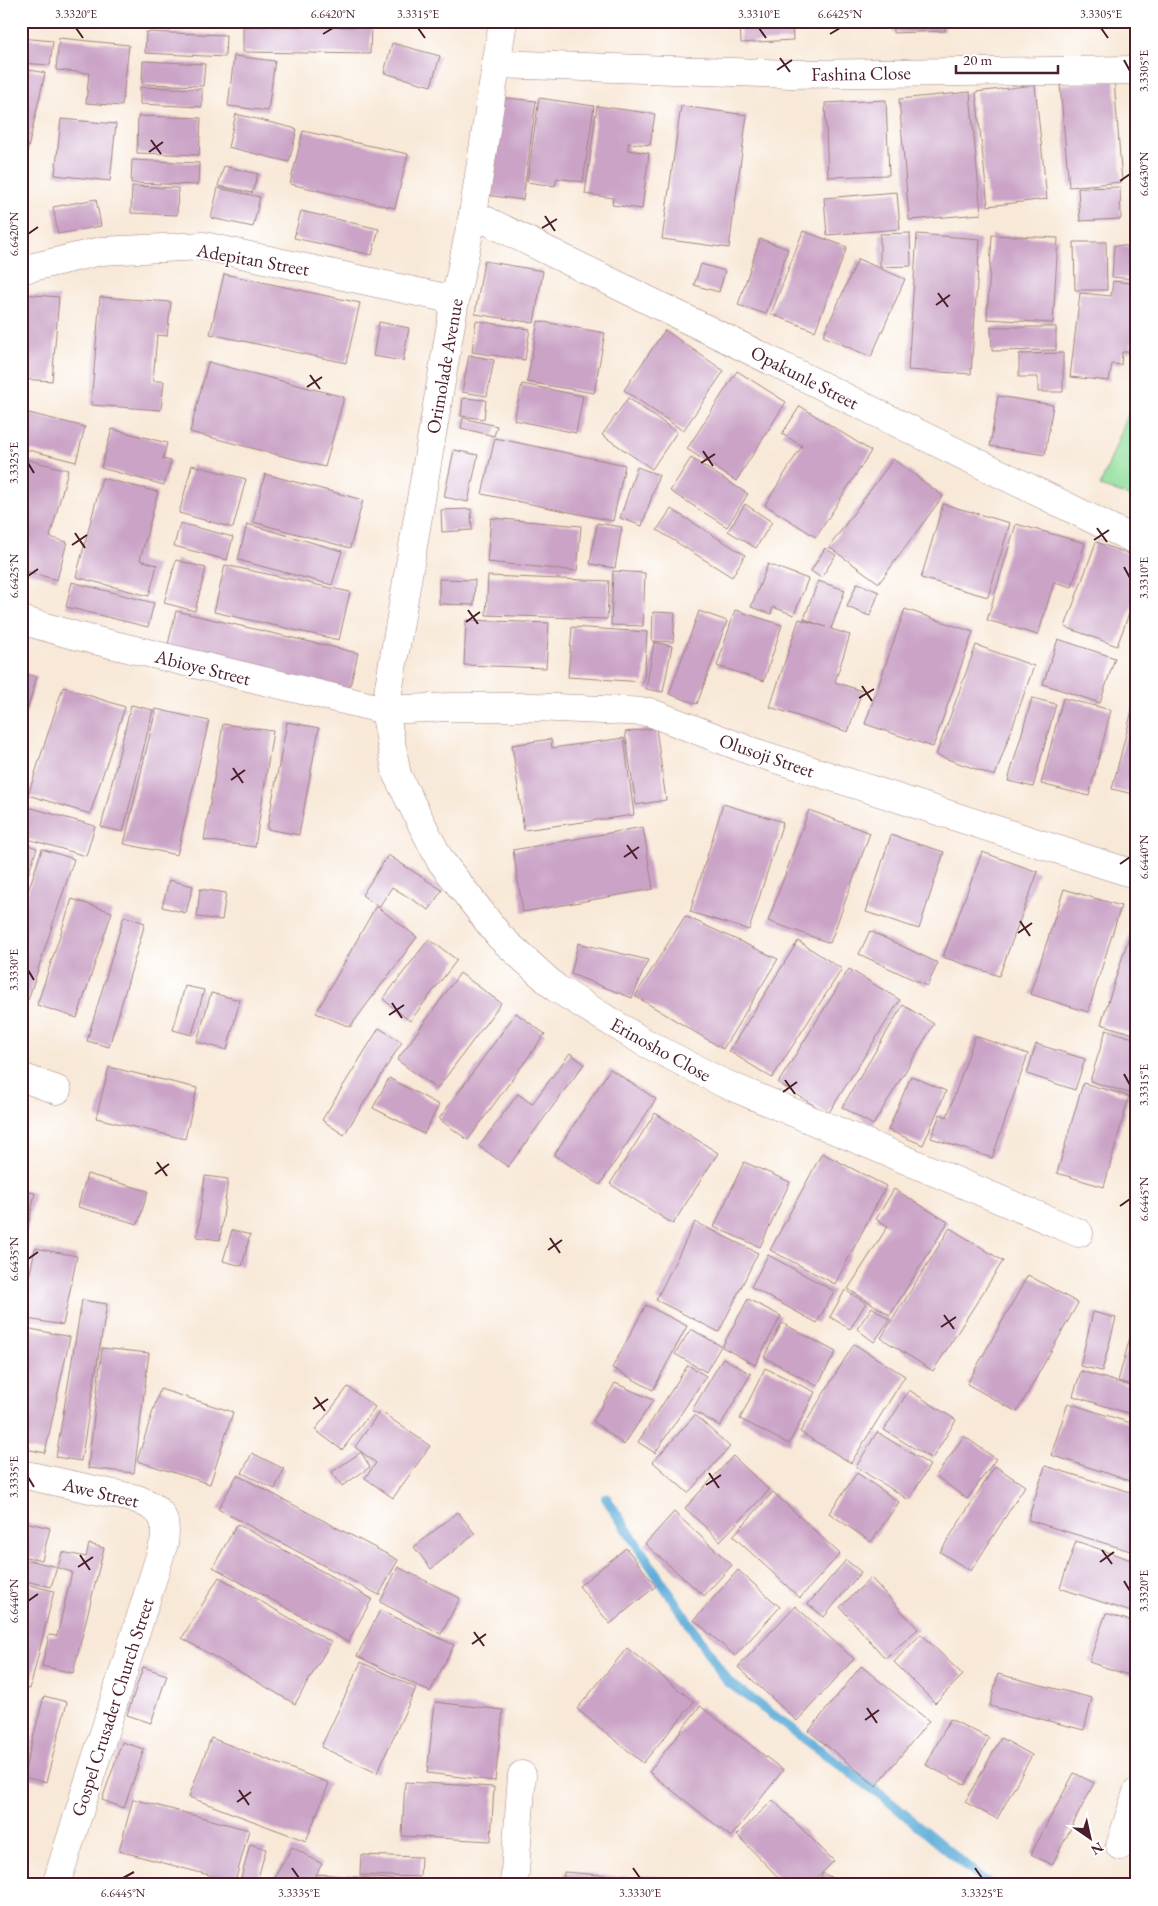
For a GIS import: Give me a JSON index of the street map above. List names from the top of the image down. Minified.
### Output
{"streets":{"street":["Fashina Close","Adepitan Street","Orimolade Avenue","Opakunle Street","Abioye Street","Olusoji Street","Erinosho Close","Awe Street","Gospel Crusader Church Street"]},"crossings":[["Fashina Close","Orimolade Avenue"],["Adepitan Street","Orimolade Avenue"],["Orimolade Avenue","Opakunle Street"],["Orimolade Avenue","Abioye Street"],["Orimolade Avenue","Olusoji Street"],["Orimolade Avenue","Erinosho Close"],["Abioye Street","Olusoji Street"],["Abioye Street","Erinosho Close"],["Olusoji Street","Erinosho Close"],["Awe Street","Gospel Crusader Church Street"]],"scale_bar":"20 m","north":"bottom right","coordinates":["3.3320°E","6.6420°N","3.3315°E","3.3310°E","6.6425°N","3.3305°E","6.6430°N","3.3325°E","6.6440°N","3.3330°E","6.6445°N","6.6435°N","3.3335°E"]}
